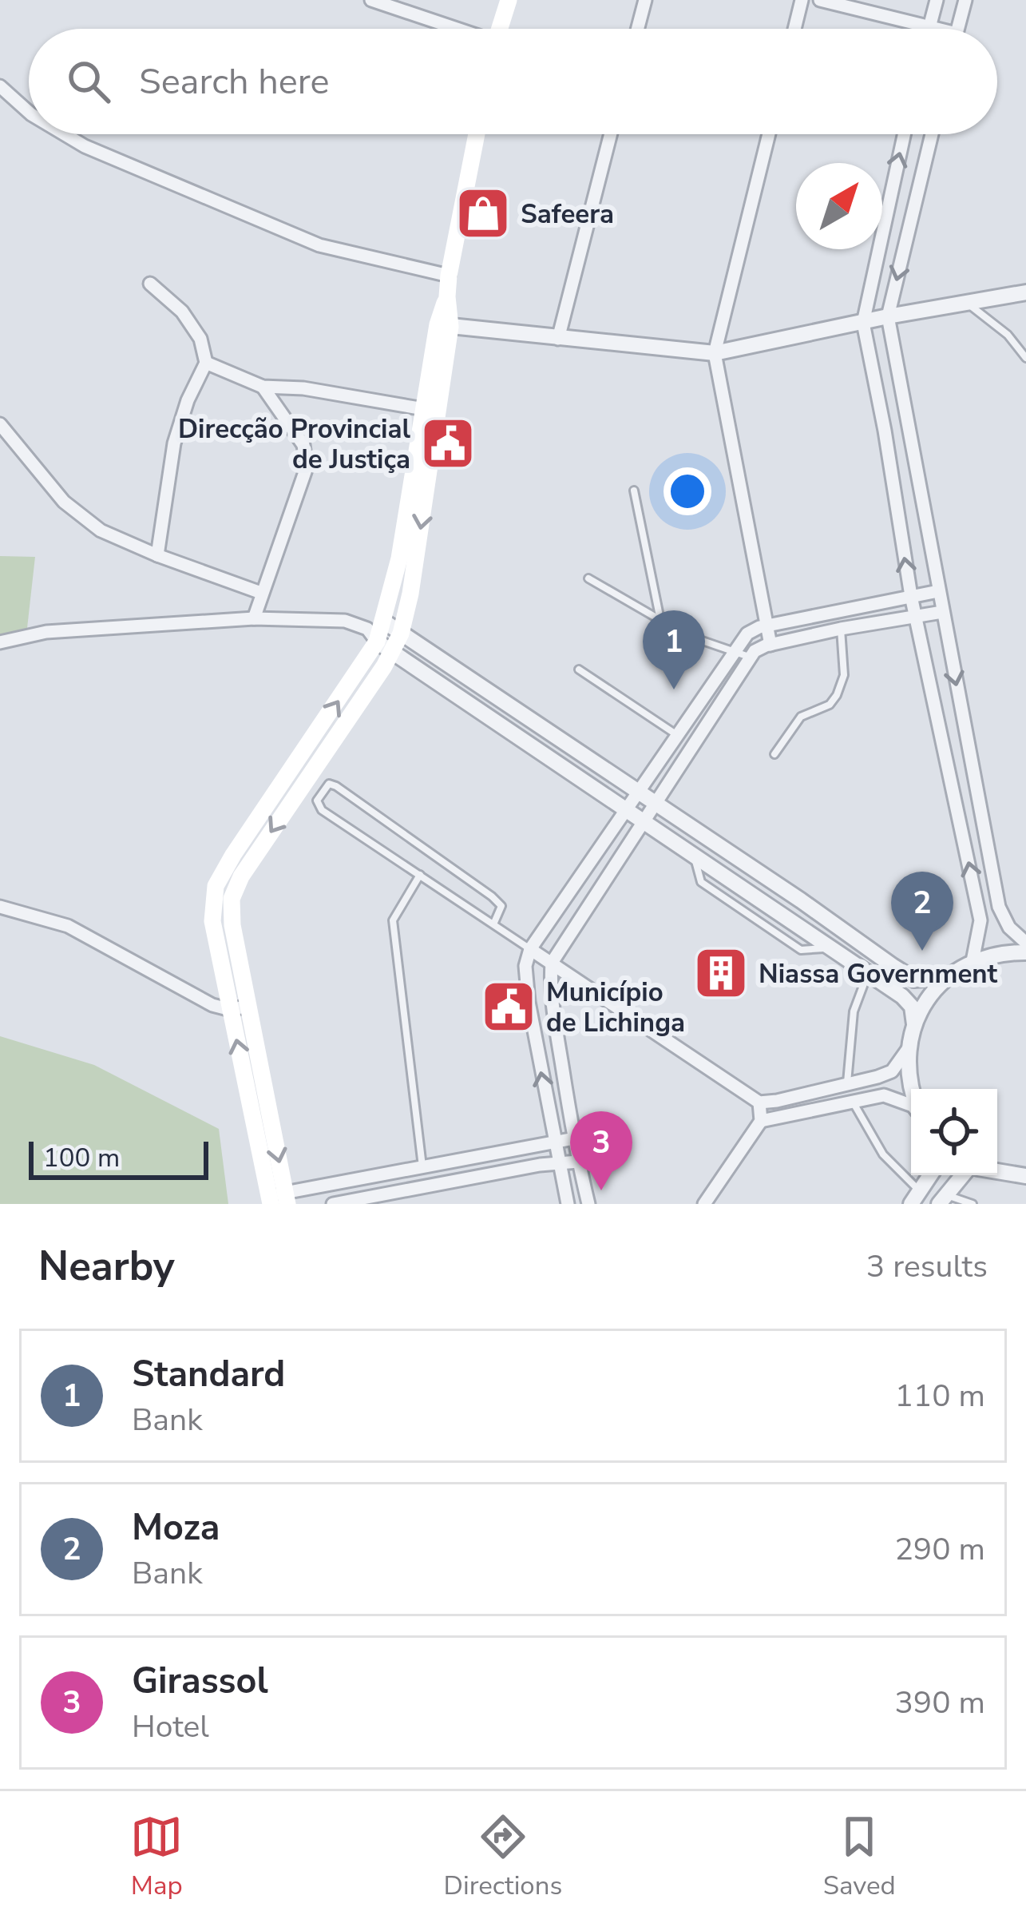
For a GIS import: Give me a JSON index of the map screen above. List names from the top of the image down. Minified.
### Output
{"places":{"shop":["Safeera"],"public building":["Direcção Provincial de Justiça","Município de Lichinga"],"building":["Niassa Government"]},"scale_bar":"100 m","north":"top right","page":{"search":"Search here","pins":["1","2","3"],"scale":"100 m","heading":["Nearby","3 results"],"list":[{"mark":"1","name":"Standard","note":"Bank","value":"110 m"},{"mark":"2","name":"Moza","note":"Bank","value":"290 m"},{"mark":"3","name":"Girassol","note":"Hotel","value":"390 m"}],"nav":["Map","Directions","Saved"]}}
